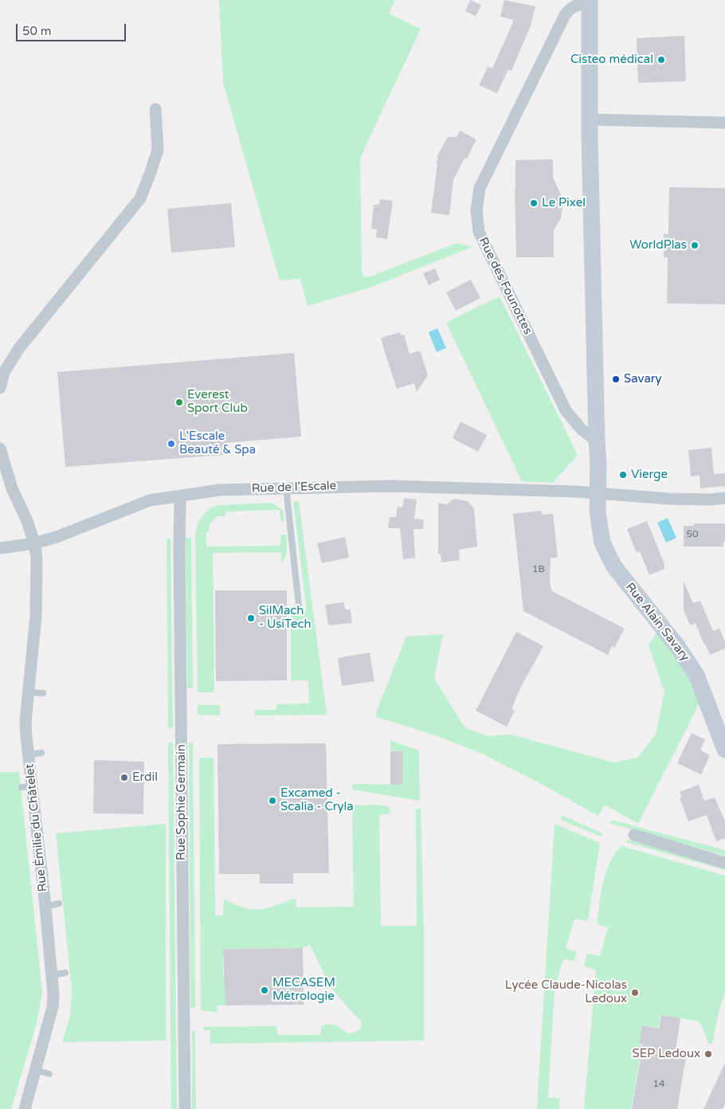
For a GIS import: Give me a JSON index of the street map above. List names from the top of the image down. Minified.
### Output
{"streets":{"street":["Rue des Founottes","Rue de l'Escale","Rue Alain Savary","Rue Sophie Germain","Rue Émilie du Châtelet"]},"crossings":[["Rue des Founottes","Rue de l'Escale"],["Rue des Founottes","Rue Alain Savary"],["Rue de l'Escale","Rue Alain Savary"],["Rue de l'Escale","Rue Sophie Germain"],["Rue de l'Escale","Rue Émilie du Châtelet"]],"places":["Cisteo médical","Le Pixel","WorldPlas","Savary","Everest Sport Club","L'Escale Beauté & Spa","Vierge","SilMach - UsiTech","Erdil","Excamed - Scalia - Cryla","MECASEM Métrologie","Lycée Claude-Nicolas Ledoux","SEP Ledoux"],"house_numbers":["50","1B","14"],"scale_bar":"50 m"}
